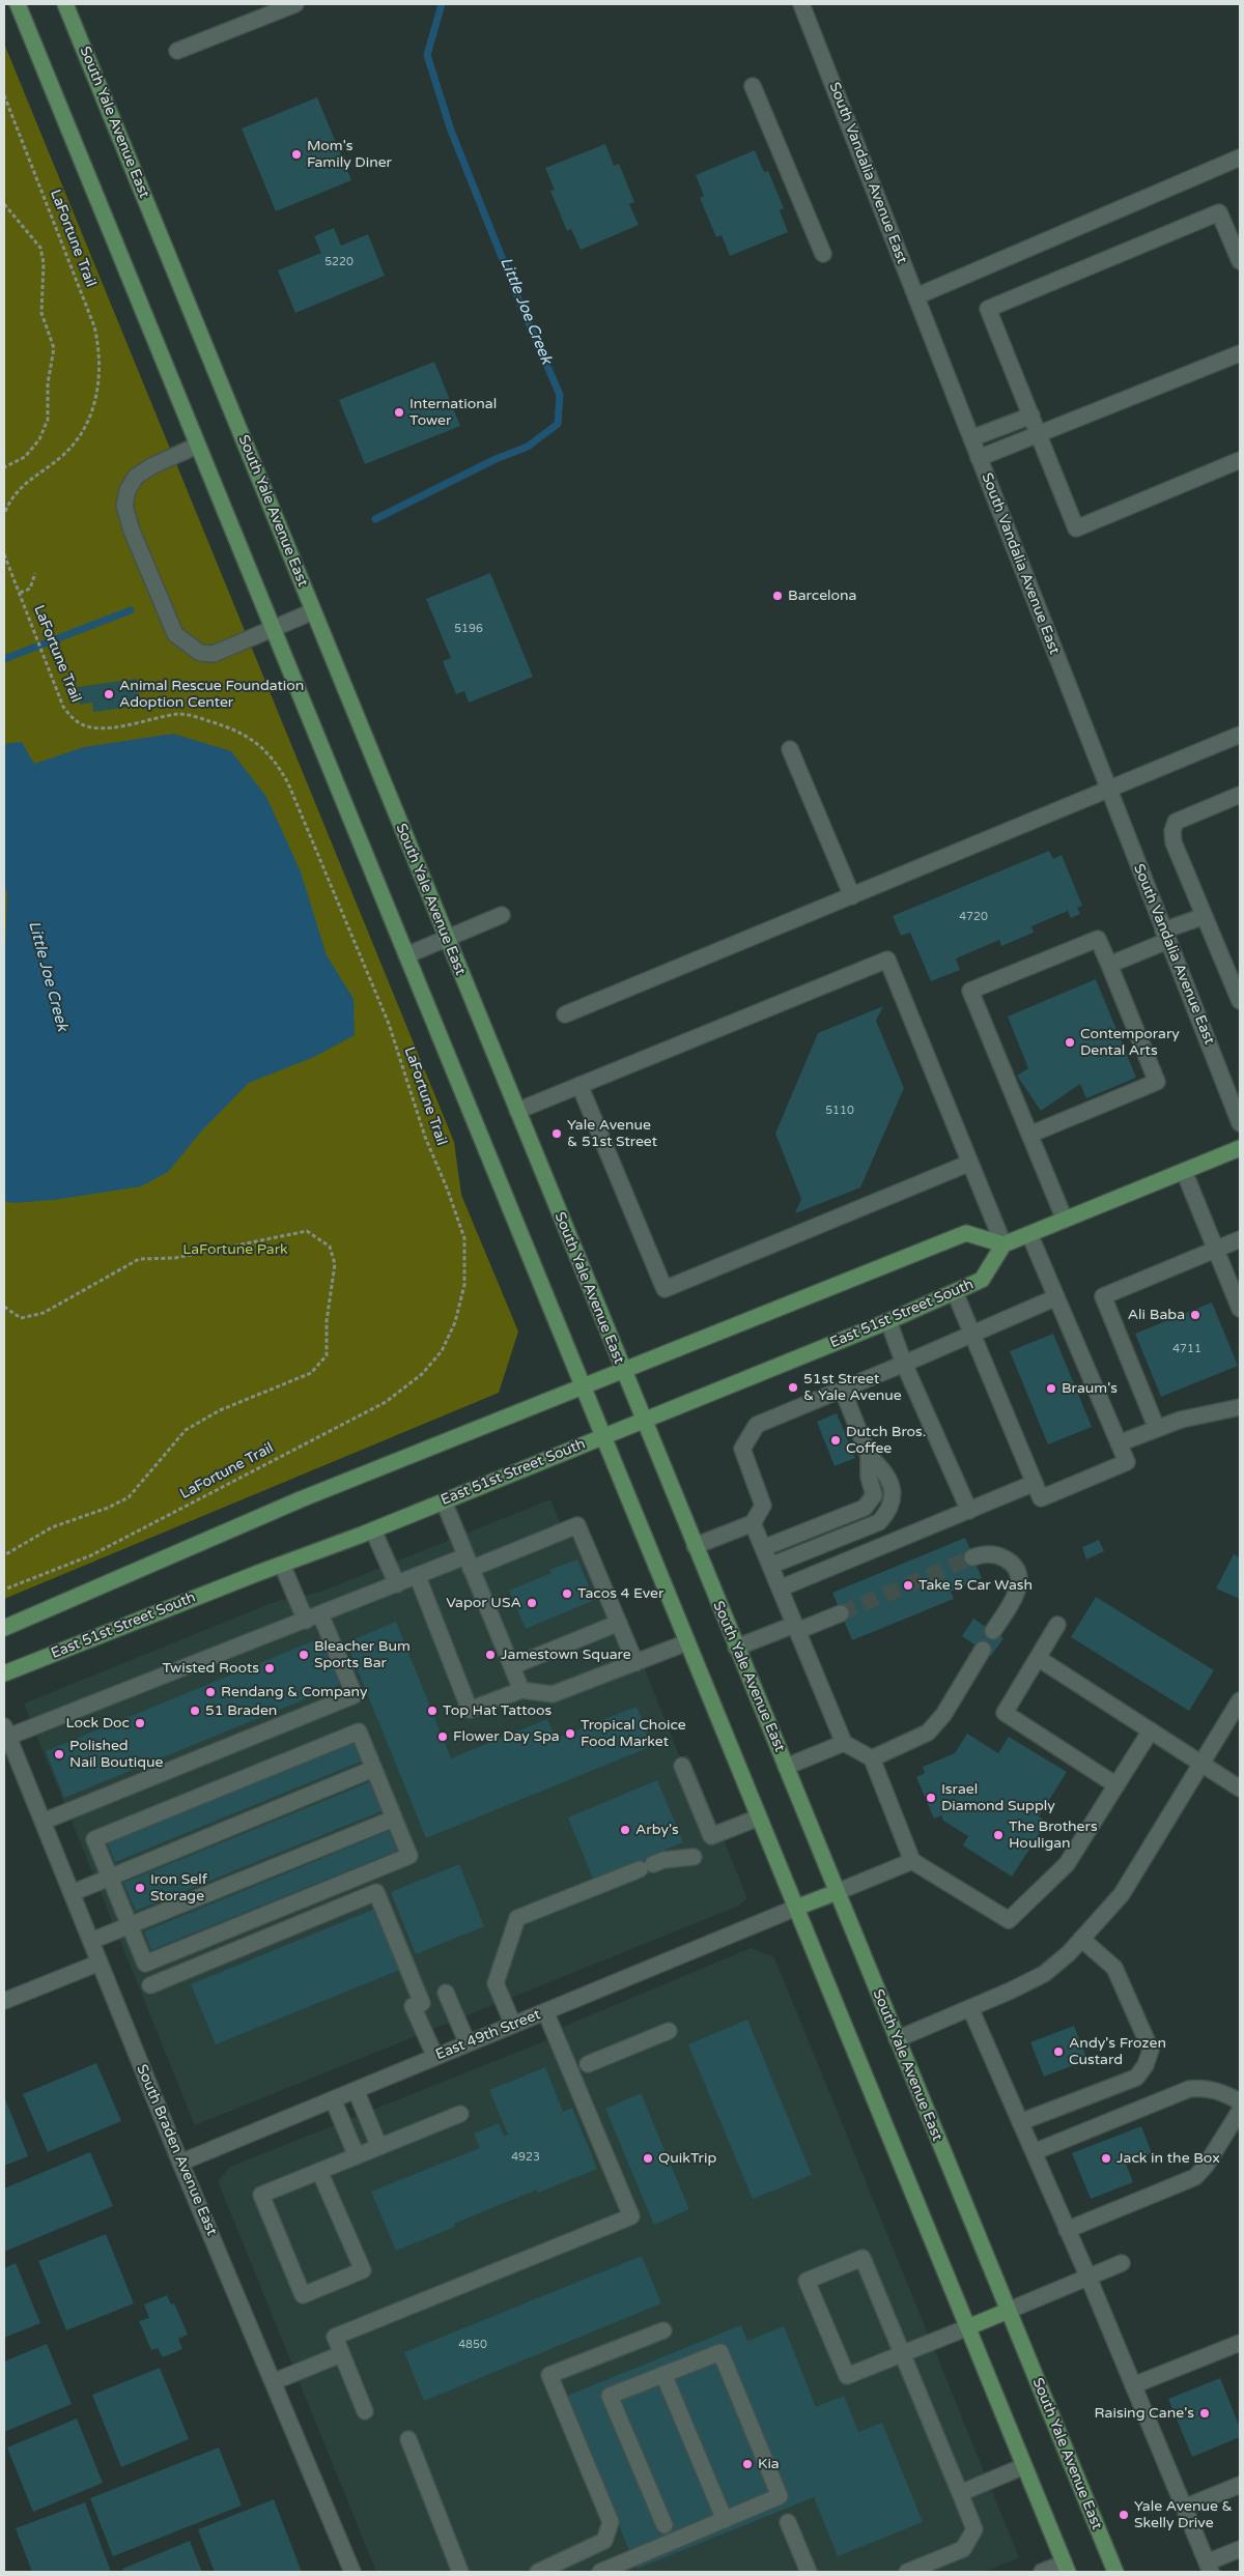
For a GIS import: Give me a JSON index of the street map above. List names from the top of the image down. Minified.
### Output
{"streets":{"main road":["South Yale Avenue East","East 51st Street South"],"street":["South Vandalia Avenue East","East 49th Street","South Braden Avenue East"],"path":["LaFortune Trail"]},"crossings":[["South Yale Avenue East","East 51st Street South"],["East 49th Street","South Braden Avenue East"]],"water":["Little Joe Creek"],"parks":["LaFortune Park"],"places":["Mom's Family Diner","International Tower","Barcelona","Animal Rescue Foundation Adoption Center","Contemporary Dental Arts","Yale Avenue & 51st Street","Ali Baba","51st Street & Yale Avenue","Braum's","Dutch Bros. Coffee","Take 5 Car Wash","Tacos 4 Ever","Vapor USA","Bleacher Bum Sports Bar","Jamestown Square","Twisted Roots","Rendang & Company","51 Braden","Top Hat Tattoos","Lock Doc","Tropical Choice Food Market","Flower Day Spa","Polished Nail Boutique","Israel Diamond Supply","Arby's","The Brothers Houligan","Iron Self Storage","Andy's Frozen Custard","QuikTrip","Jack in the Box","Raising Cane's","Kia","Yale Avenue & Skelly Drive"],"house_numbers":["5220","5196","4720","5110","4711","4923","4850"]}
